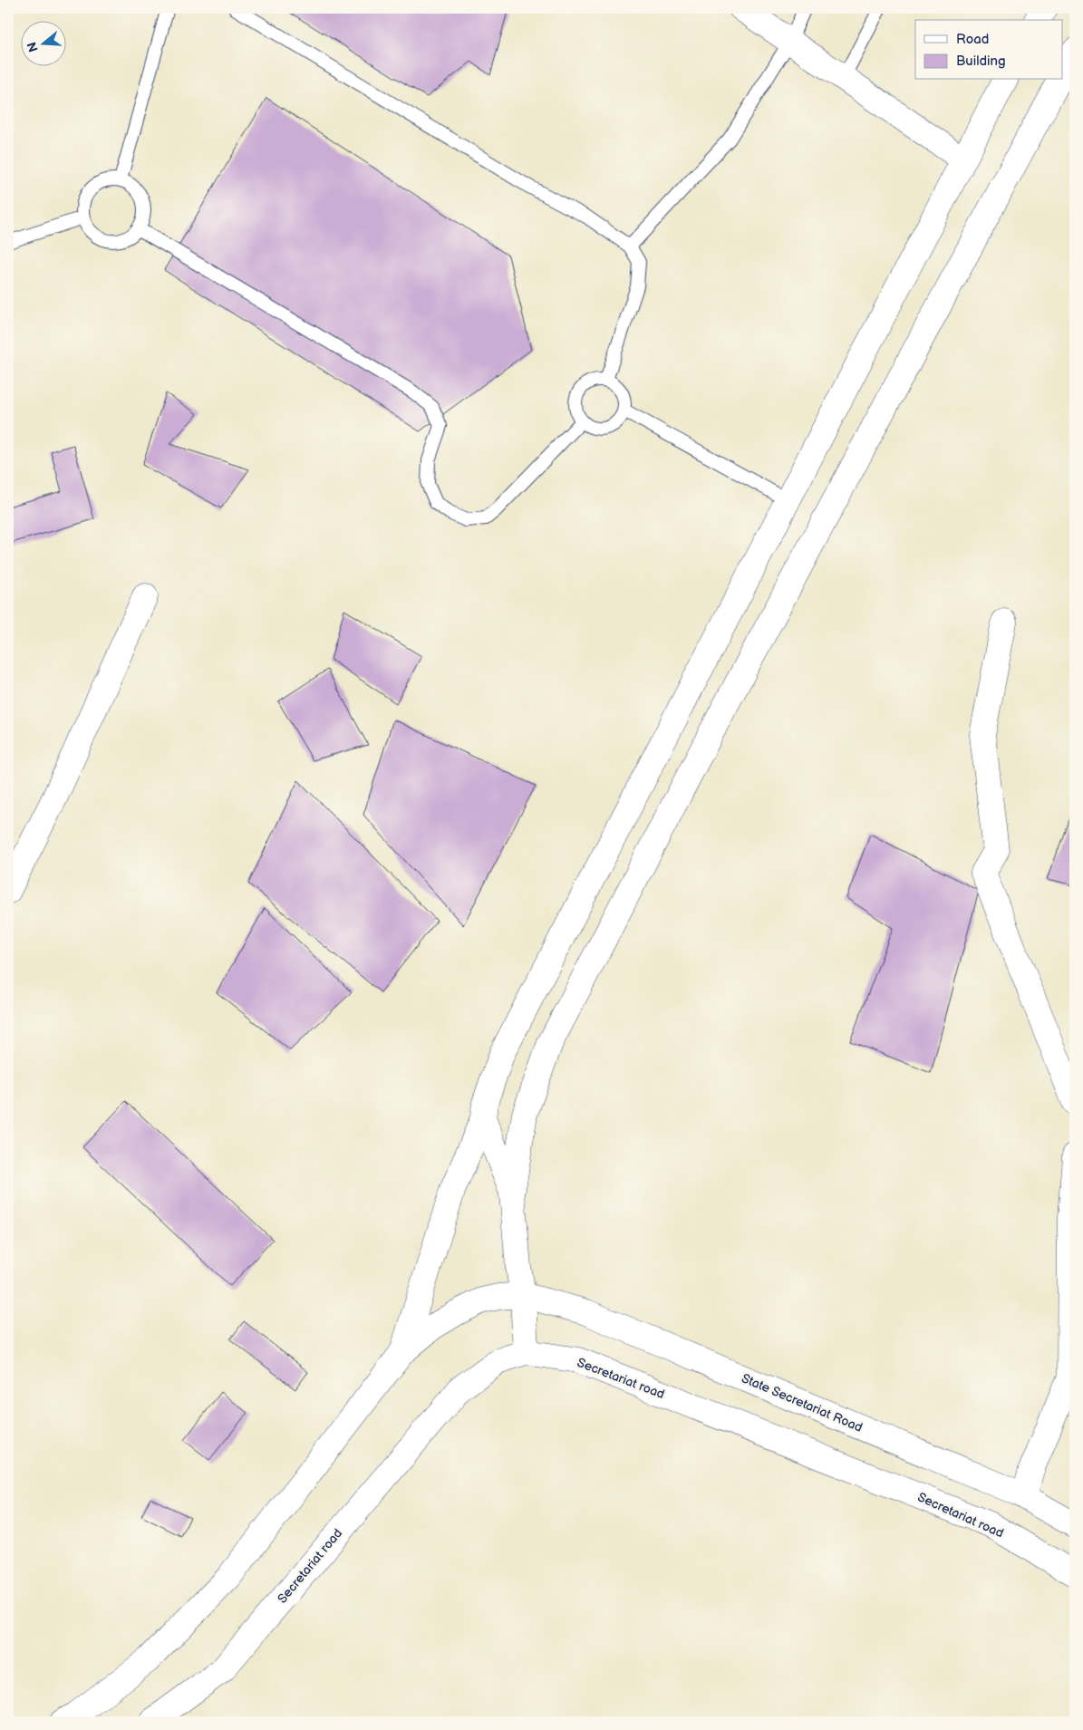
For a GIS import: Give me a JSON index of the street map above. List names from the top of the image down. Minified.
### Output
{"streets":{"street":["Secretariat road","State Secretariat Road"]},"legend":["Road","Building"],"north":"left"}
